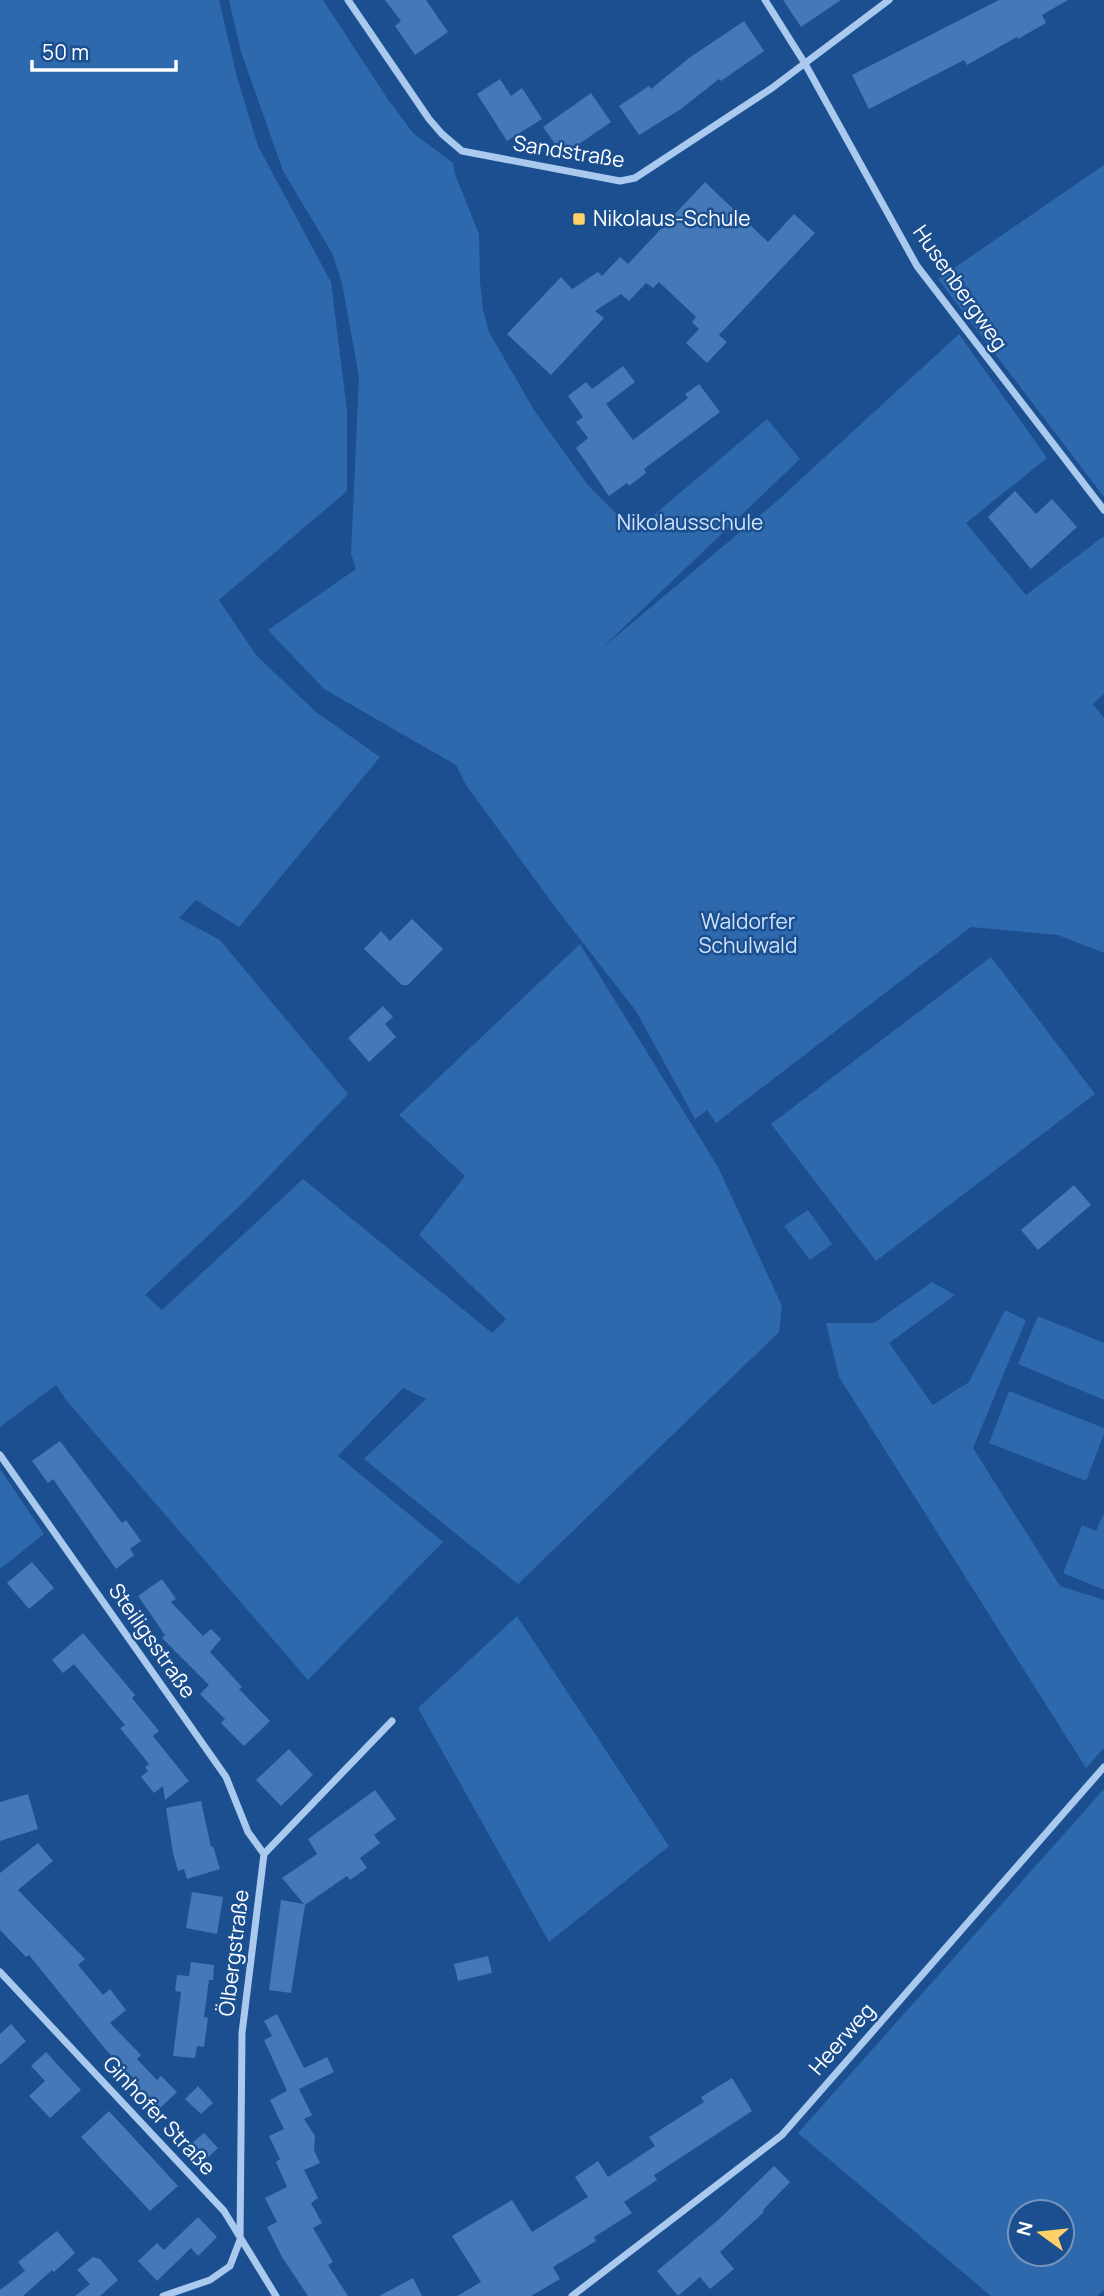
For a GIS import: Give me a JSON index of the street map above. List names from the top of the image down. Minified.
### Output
{"streets":{"street":["Sandstraße","Husenbergweg","Steiligsstraße","Ölbergstraße","Heerweg","Ginhofer Straße"]},"crossings":[["Sandstraße","Husenbergweg"],["Steiligsstraße","Ölbergstraße"],["Ölbergstraße","Ginhofer Straße"]],"parks":["Nikolausschule","Waldorfer Schulwald"],"places":{"transit":["Nikolaus-Schule"]},"scale_bar":"50 m","north":"left"}
